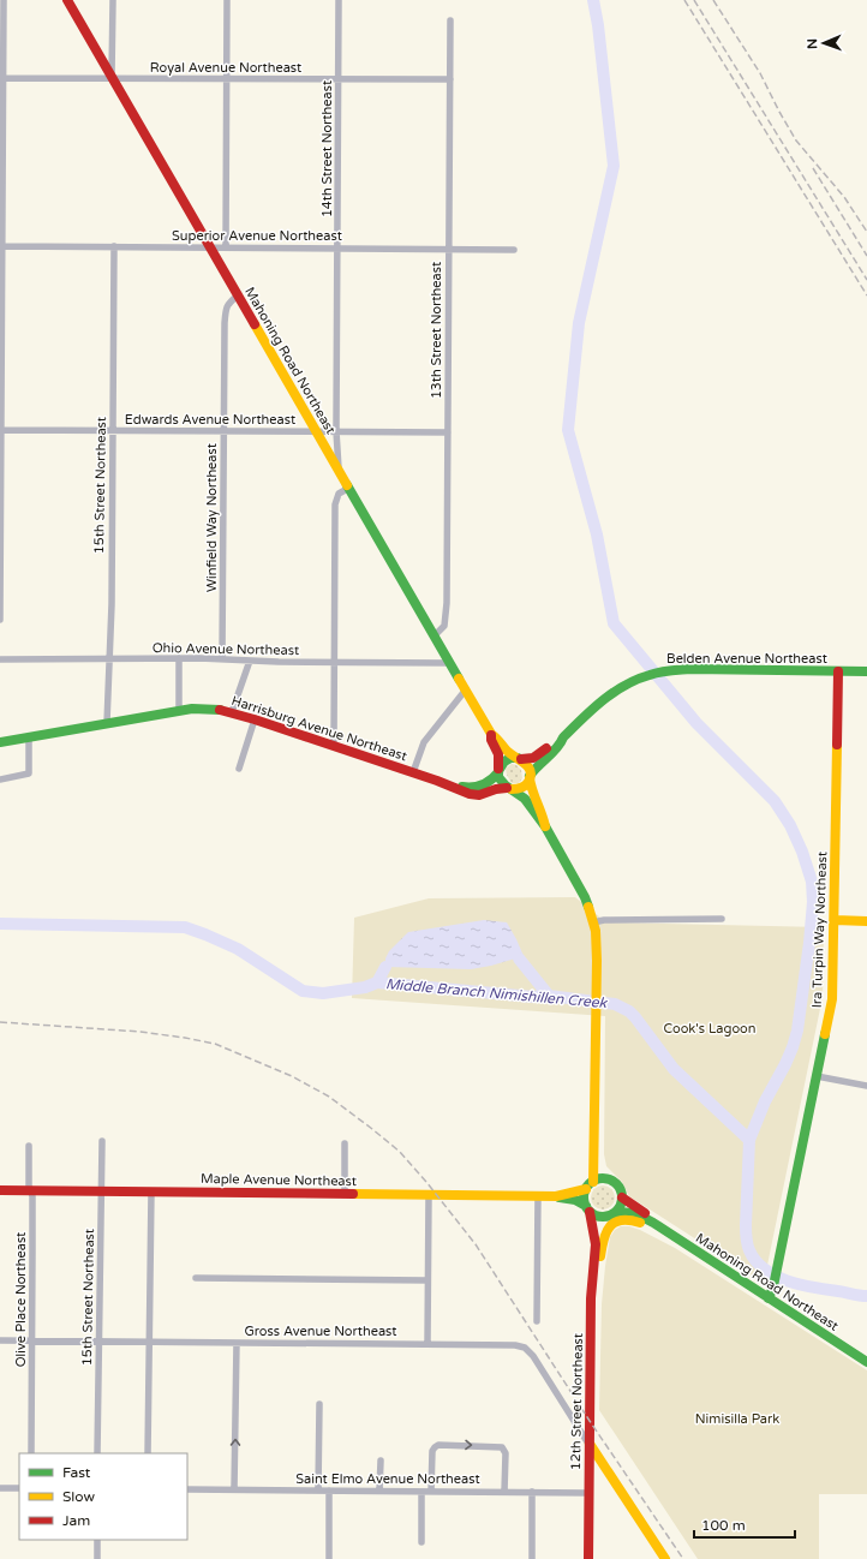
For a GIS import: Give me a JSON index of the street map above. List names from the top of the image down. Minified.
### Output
{"streets":{"main road":["Mahoning Road Northeast","Belden Avenue Northeast","Harrisburg Avenue Northeast","Ira Turpin Way Northeast","Maple Avenue Northeast","12th Street Northeast"],"street":["Royal Avenue Northeast","14th Street Northeast","Superior Avenue Northeast","13th Street Northeast","Edwards Avenue Northeast","15th Street Northeast","Winfield Way Northeast","Ohio Avenue Northeast","Olive Place Northeast","Gross Avenue Northeast","Saint Elmo Avenue Northeast"]},"crossings":[["Royal Avenue Northeast","14th Street Northeast"],["Royal Avenue Northeast","13th Street Northeast"],["Royal Avenue Northeast","Mahoning Road Northeast"],["14th Street Northeast","Superior Avenue Northeast"],["14th Street Northeast","Mahoning Road Northeast"],["14th Street Northeast","Edwards Avenue Northeast"],["Superior Avenue Northeast","13th Street Northeast"],["Superior Avenue Northeast","Mahoning Road Northeast"],["Superior Avenue Northeast","15th Street Northeast"],["13th Street Northeast","Mahoning Road Northeast"],["13th Street Northeast","Edwards Avenue Northeast"],["Mahoning Road Northeast","Edwards Avenue Northeast"],["Mahoning Road Northeast","Winfield Way Northeast"],["Mahoning Road Northeast","Ohio Avenue Northeast"],["Mahoning Road Northeast","Belden Avenue Northeast"],["Mahoning Road Northeast","Harrisburg Avenue Northeast"],["Mahoning Road Northeast","Ira Turpin Way Northeast"],["Mahoning Road Northeast","Maple Avenue Northeast"],["Mahoning Road Northeast","12th Street Northeast"],["Edwards Avenue Northeast","15th Street Northeast"],["Edwards Avenue Northeast","Winfield Way Northeast"],["15th Street Northeast","Ohio Avenue Northeast"],["15th Street Northeast","Harrisburg Avenue Northeast"],["15th Street Northeast","Maple Avenue Northeast"],["15th Street Northeast","Gross Avenue Northeast"],["Winfield Way Northeast","Ohio Avenue Northeast"],["Belden Avenue Northeast","Harrisburg Avenue Northeast"],["Belden Avenue Northeast","Ira Turpin Way Northeast"],["Maple Avenue Northeast","Olive Place Northeast"],["Maple Avenue Northeast","12th Street Northeast"],["Olive Place Northeast","Gross Avenue Northeast"],["Gross Avenue Northeast","12th Street Northeast"],["12th Street Northeast","Saint Elmo Avenue Northeast"]],"water":["Middle Branch Nimishillen Creek"],"parks":["Cook's Lagoon","Nimisilla Park"],"legend":["Fast","Slow","Jam"],"scale_bar":"100 m","north":"left"}
